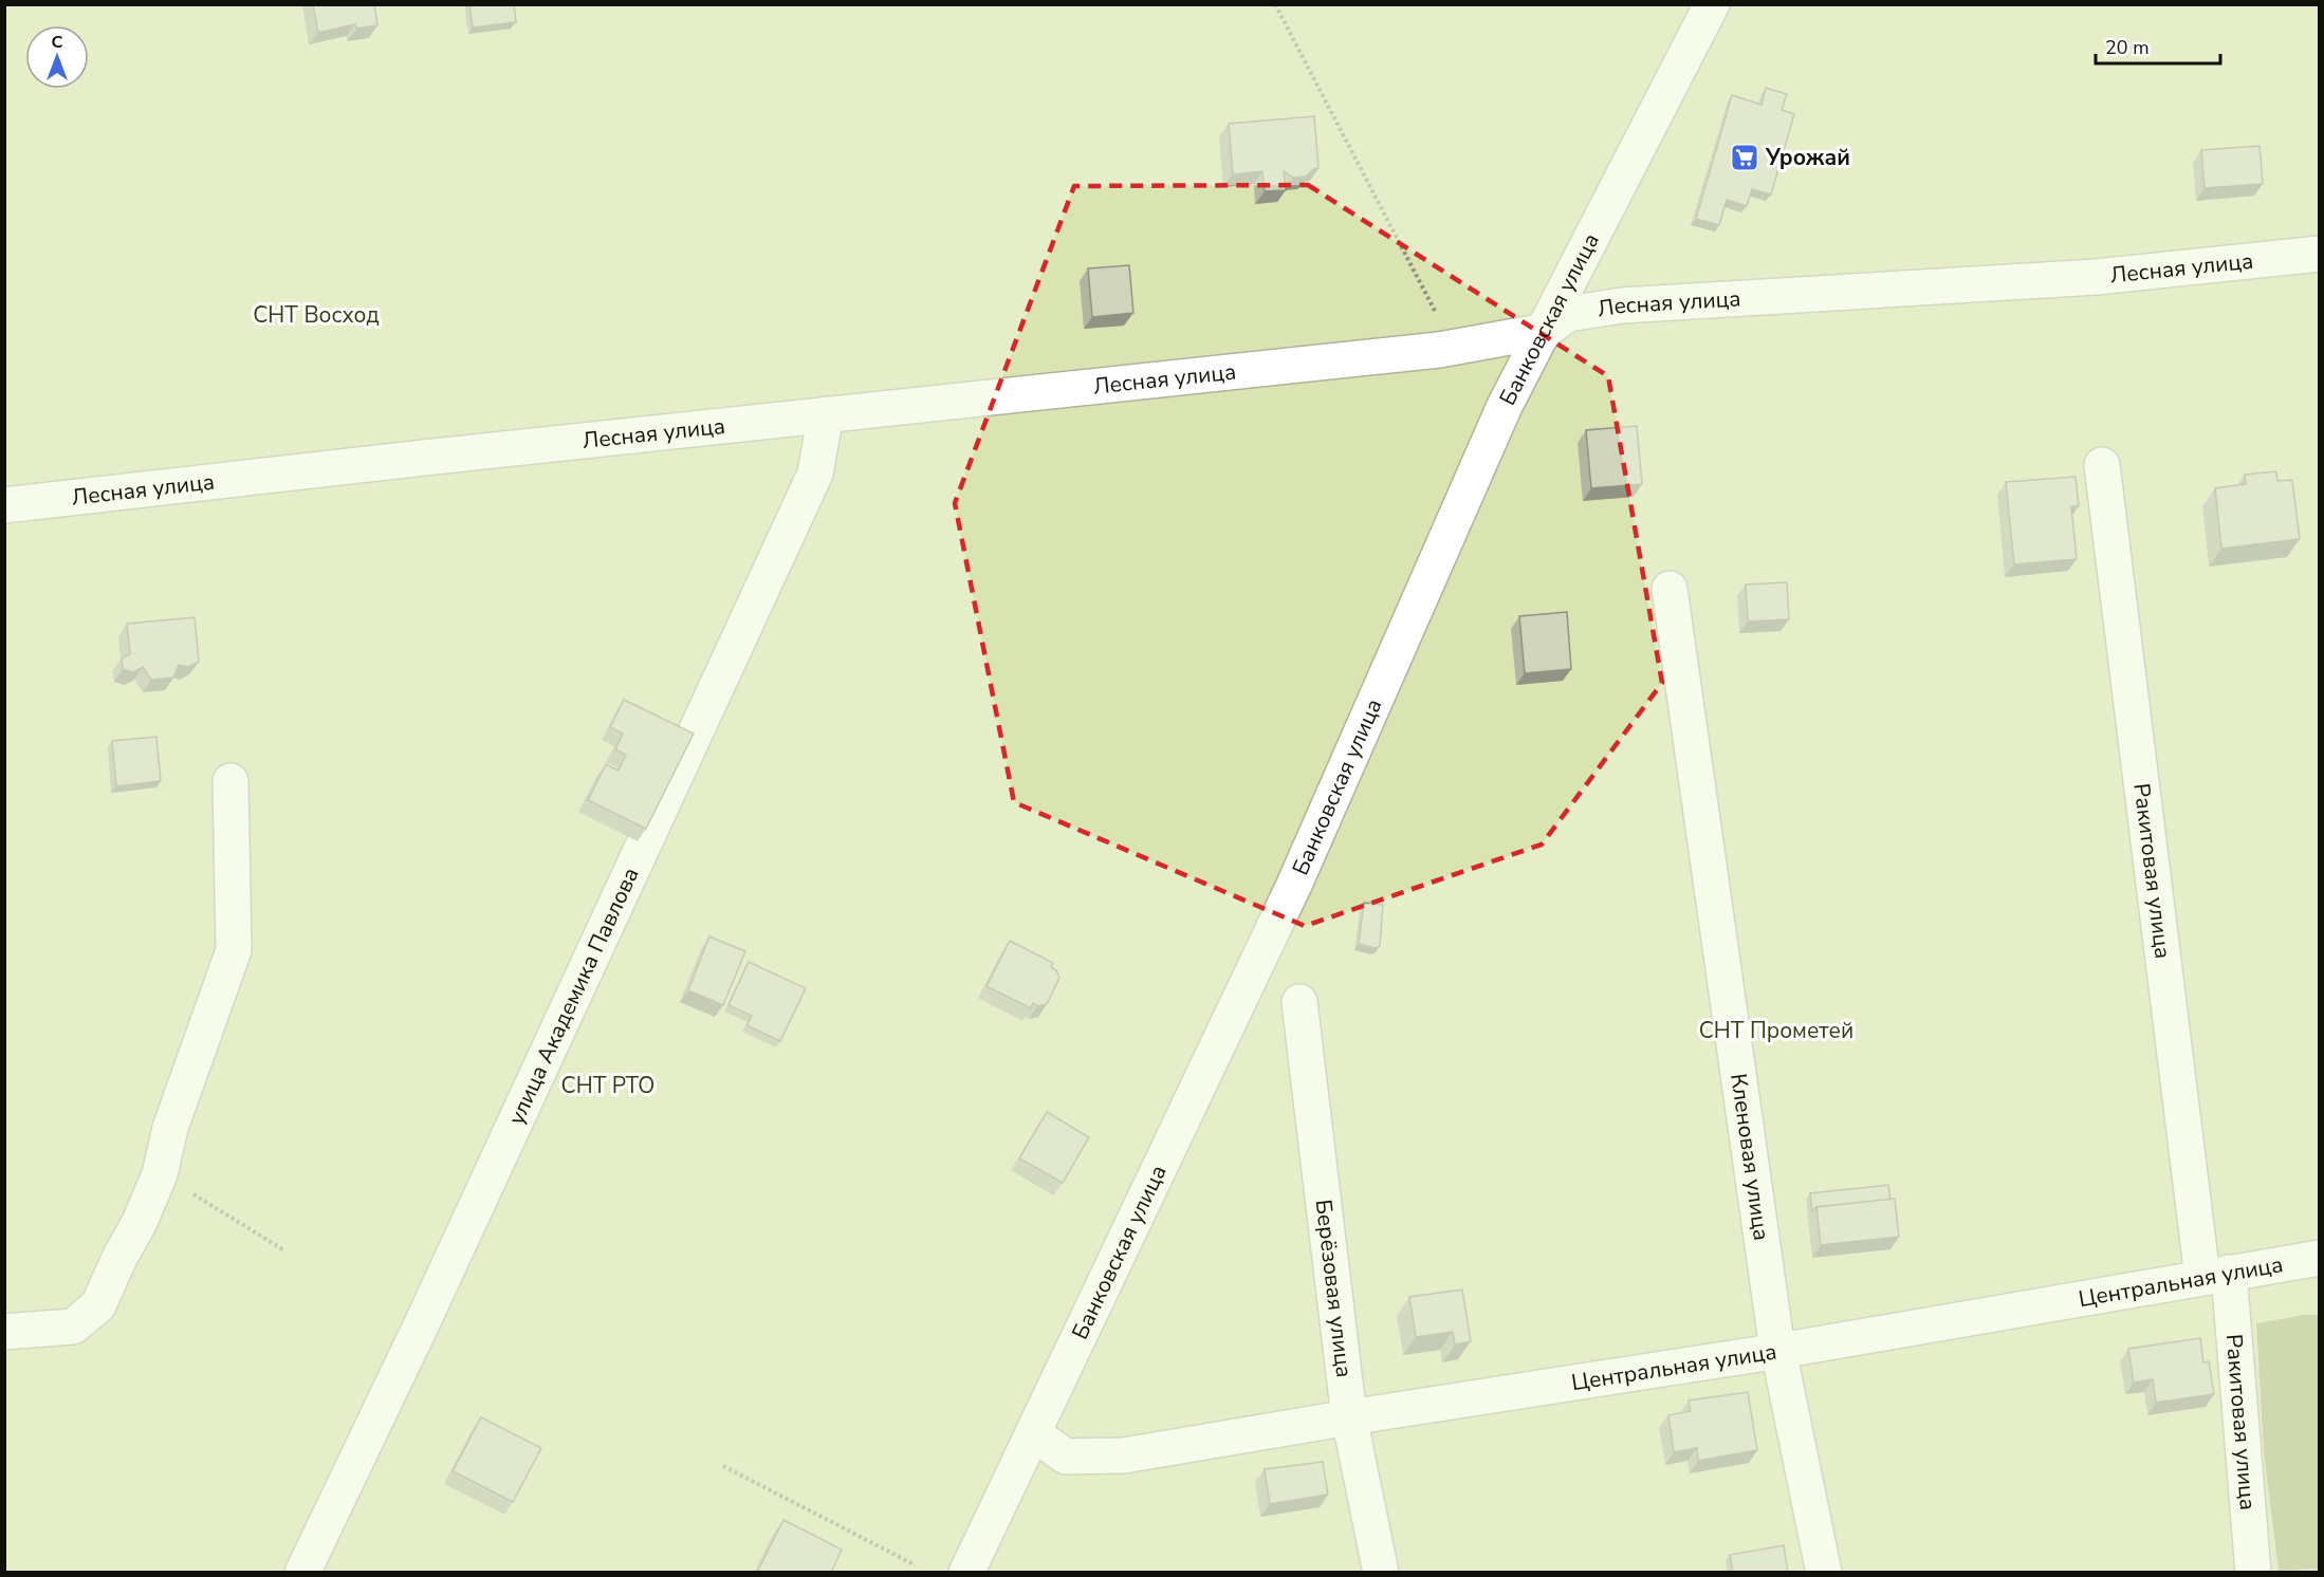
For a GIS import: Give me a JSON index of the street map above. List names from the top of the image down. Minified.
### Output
{"streets":{"street":["Лесная улица","Банковская улица","Ракитовая улица","улица Академика Павлова","Кленовая улица","Центральная улица","Берёзовая улица"]},"crossings":[["Лесная улица","Банковская улица"],["Лесная улица","улица Академика Павлова"],["Банковская улица","Центральная улица"],["Ракитовая улица","Центральная улица"],["Кленовая улица","Центральная улица"],["Центральная улица","Берёзовая улица"]],"parks":["СНТ Восход","СНТ Прометей","СНТ РТО"],"places":{"supermarket":["Урожай"]},"scale_bar":"20 m","north":"top"}
